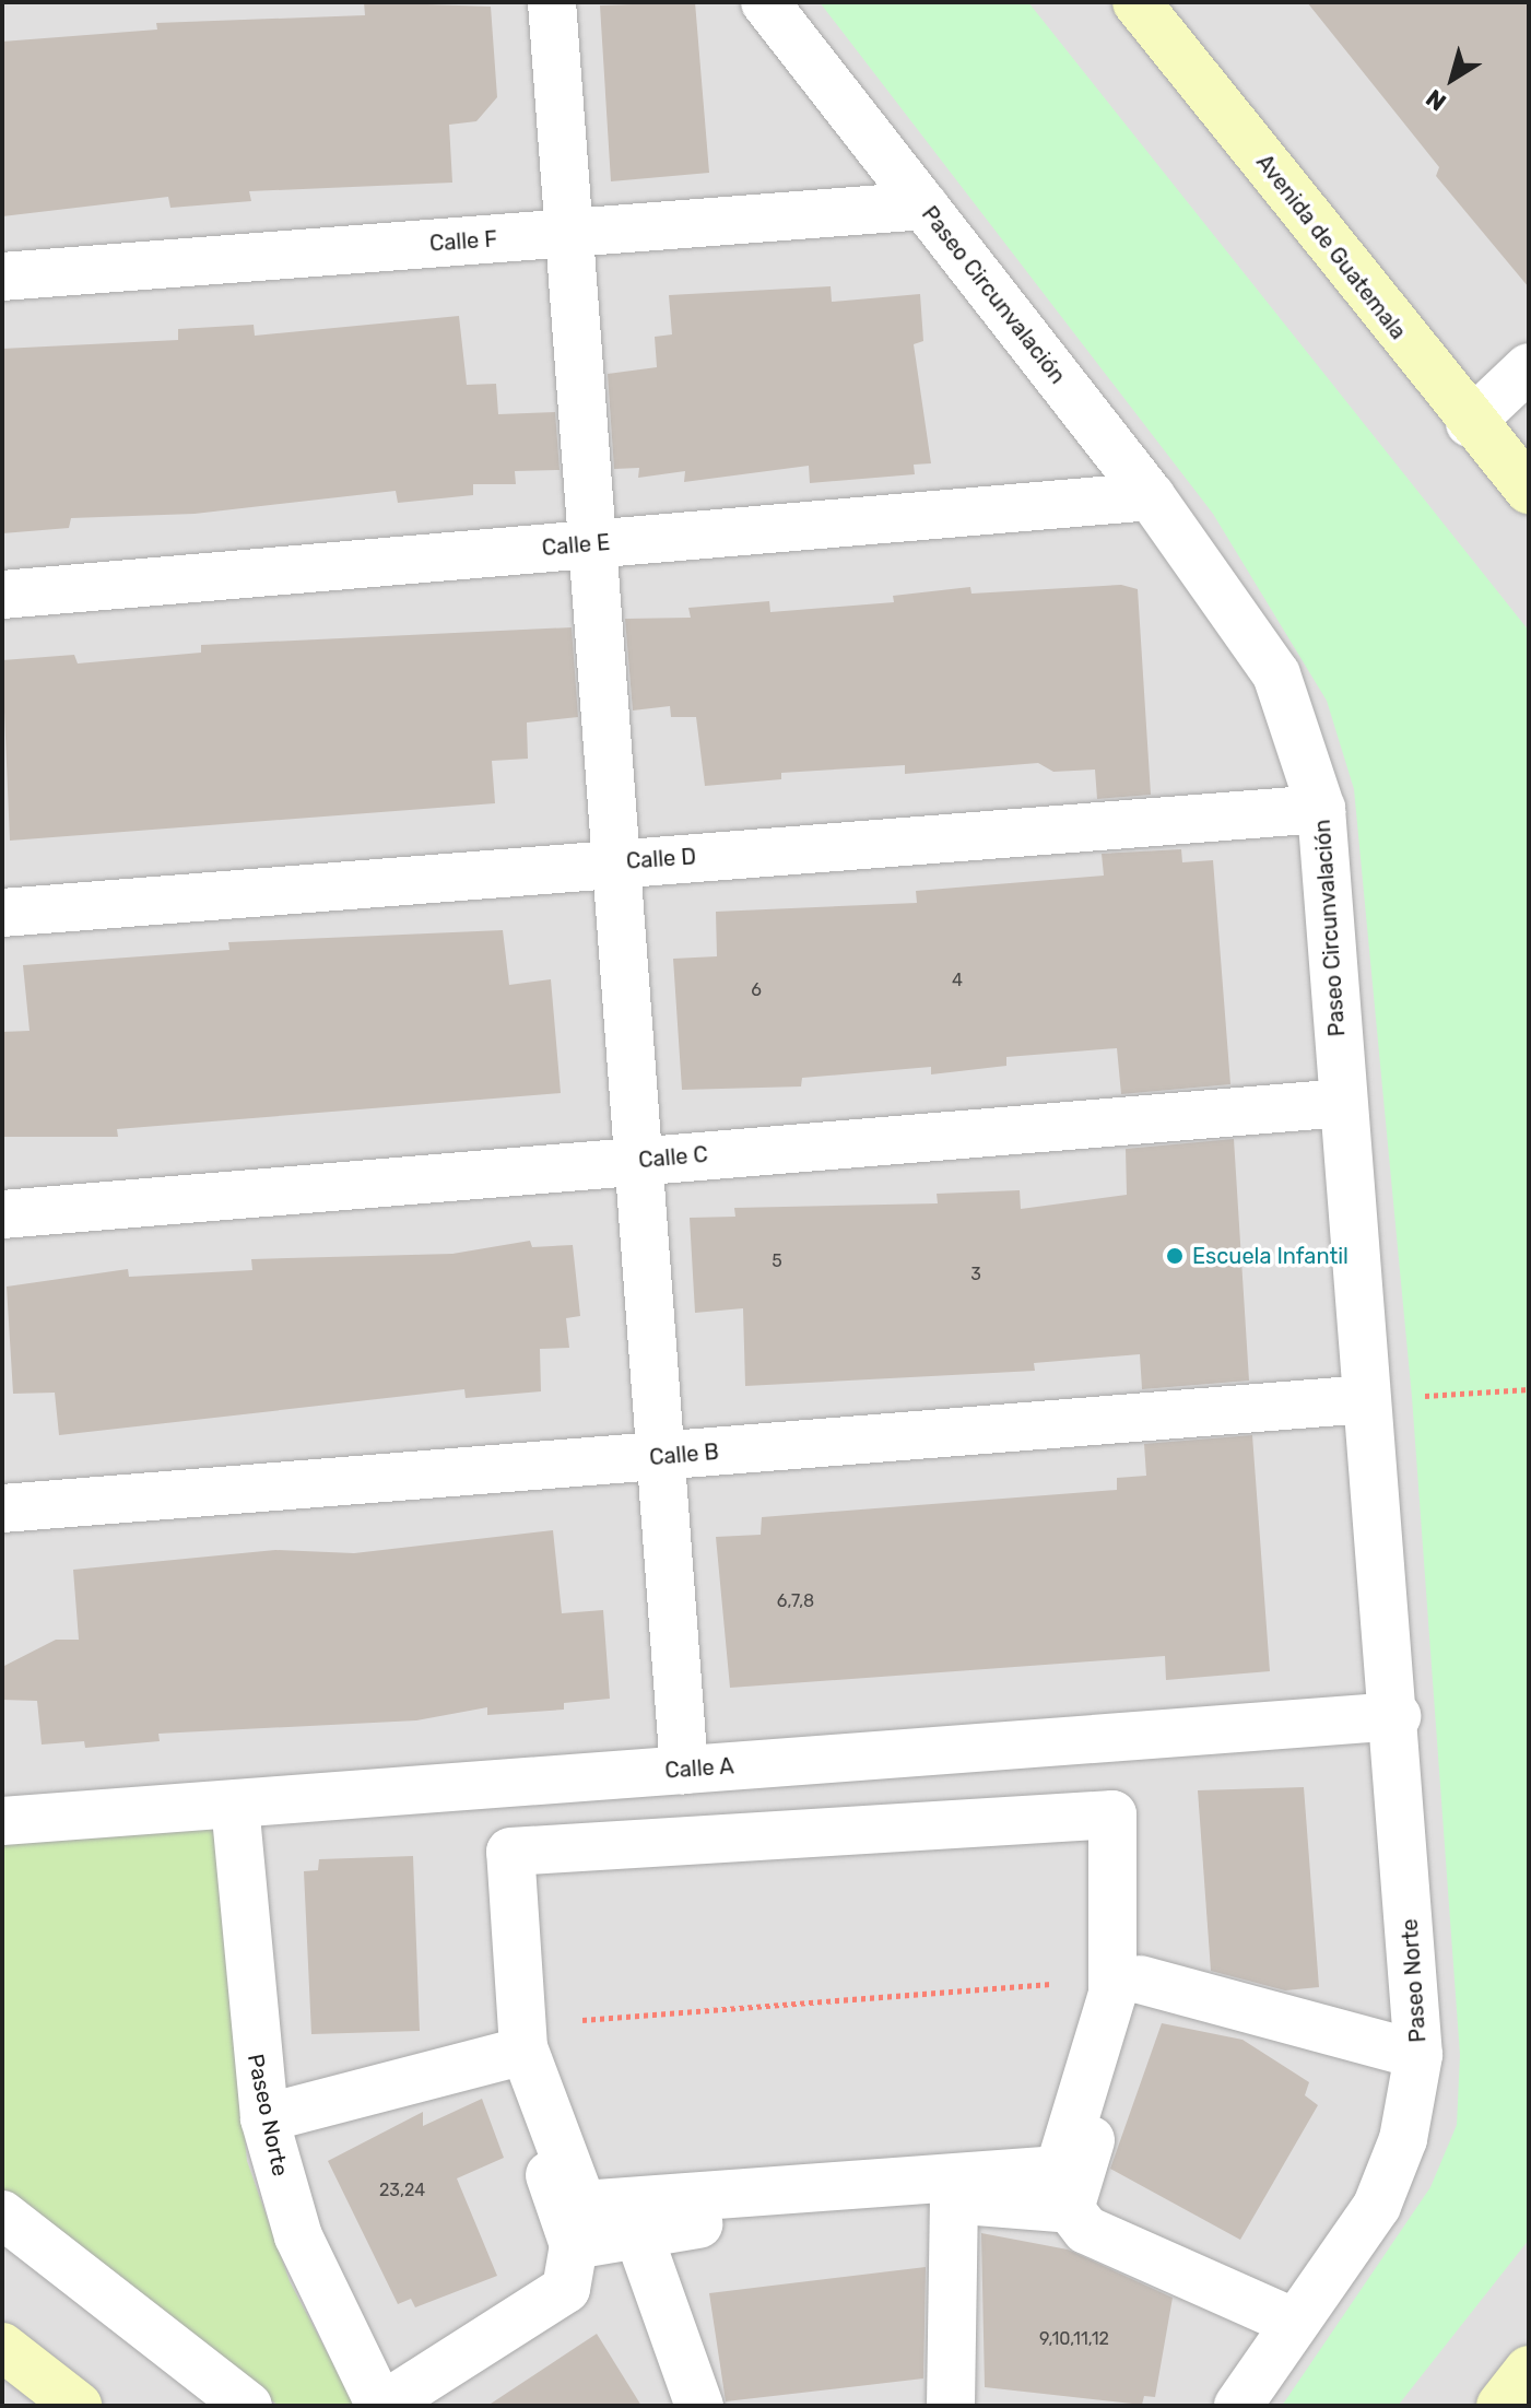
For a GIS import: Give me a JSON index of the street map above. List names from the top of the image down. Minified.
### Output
{"streets":{"street":["Calle F","Avenida de Guatemala","Paseo Circunvalación","Calle E","Calle D","Calle C","Calle B","Calle A","Paseo Norte"]},"crossings":[["Calle F","Paseo Circunvalación"],["Paseo Circunvalación","Calle E"],["Paseo Circunvalación","Calle D"],["Paseo Circunvalación","Calle C"],["Paseo Circunvalación","Calle B"],["Paseo Circunvalación","Calle A"],["Paseo Circunvalación","Paseo Norte"],["Calle A","Paseo Norte"]],"places":["Escuela Infantil"],"house_numbers":["4","6","5","3","6,7,8","23,24","9,10,11,12"],"north":"bottom left"}
